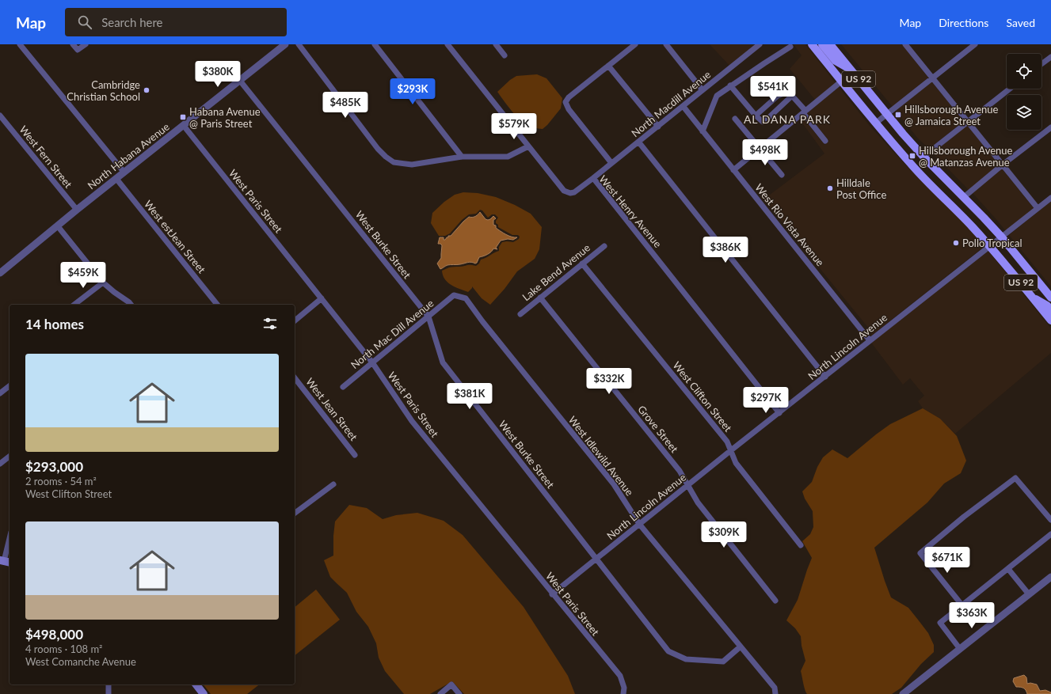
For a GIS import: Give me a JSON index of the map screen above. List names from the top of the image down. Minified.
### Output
{"streets":{"main road":["US 92"],"street":["North Macdill Avenue","North Habana Avenue","West Fern Street","West Paris Street","West Henry Avenue","West Rio Vista Avenue","West estJean Street","West Burke Street","Lake Bend Avenue","North Mac Dill Avenue","North Lincoln Avenue","West Clifton Street","West Jean Street","Grove Street","West Idlewild Avenue"]},"crossings":[["US 92","North Lincoln Avenue"],["North Macdill Avenue","West Henry Avenue"],["North Macdill Avenue","West Rio Vista Avenue"],["North Habana Avenue","West Fern Street"],["North Habana Avenue","West Paris Street"],["North Habana Avenue","West estJean Street"],["North Habana Avenue","West Burke Street"],["West Paris Street","North Mac Dill Avenue"],["West Paris Street","North Lincoln Avenue"],["West Henry Avenue","North Lincoln Avenue"],["West Rio Vista Avenue","North Lincoln Avenue"],["West Burke Street","North Mac Dill Avenue"],["West Burke Street","North Lincoln Avenue"],["West Burke Street","West Idlewild Avenue"],["Lake Bend Avenue","West Clifton Street"],["Lake Bend Avenue","Grove Street"],["North Mac Dill Avenue","West Idlewild Avenue"],["North Lincoln Avenue","West Clifton Street"],["North Lincoln Avenue","Grove Street"],["North Lincoln Avenue","West Idlewild Avenue"]],"districts":["AL DANA PARK"],"places":{"other":["Cambridge Christian School","Hilldale Post Office","Pollo Tropical"],"transit":["Hillsborough Avenue @ Jamaica Street","Habana Avenue @ Paris Street","Hillsborough Avenue @ Matanzas Avenue"]},"page":{"header":"Map","search":"Search here","nav":["Map","Directions","Saved"],"price":["$380K","$541K","$293K","$485K","$579K","$498K","$386K","$459K","$332K","$381K","$297K","$309K","$671K","$363K"],"heading":"14 homes","list":[{"name":"$293,000","note":"2 rooms · 54 m² · West Clifton Street"},{"name":"$498,000","note":"4 rooms · 108 m² · West Comanche Avenue"}]}}
